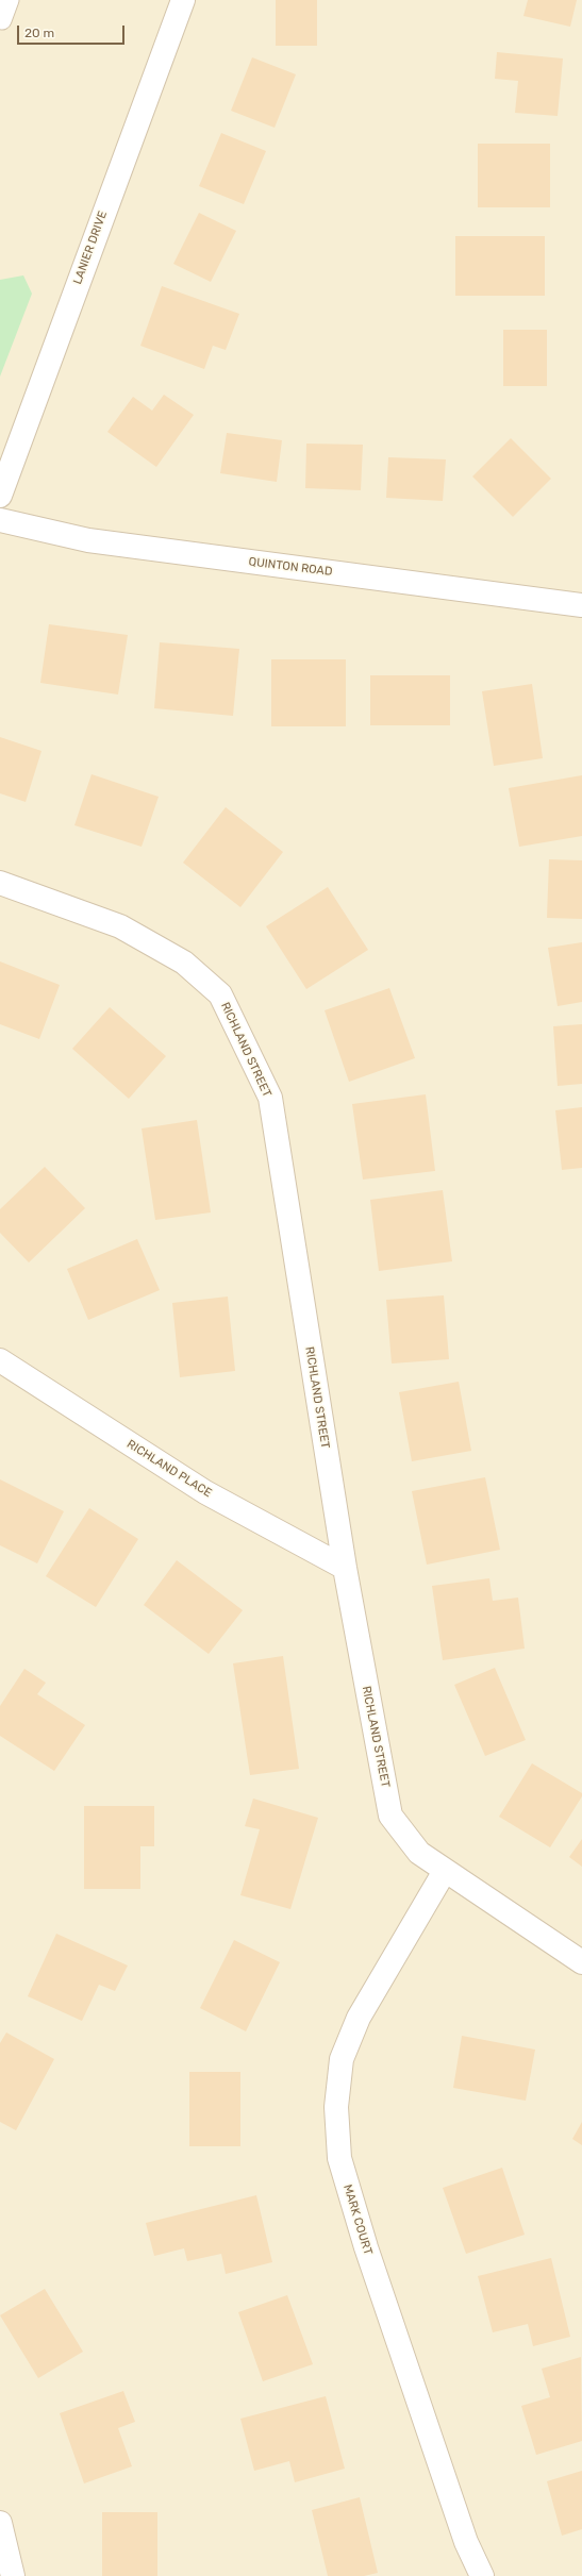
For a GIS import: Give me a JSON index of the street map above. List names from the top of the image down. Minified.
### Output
{"streets":{"street":["LANIER DRIVE","QUINTON ROAD","RICHLAND STREET","RICHLAND PLACE","MARK COURT"]},"crossings":[["RICHLAND STREET","RICHLAND PLACE"],["RICHLAND STREET","MARK COURT"]],"scale_bar":"20 m"}
